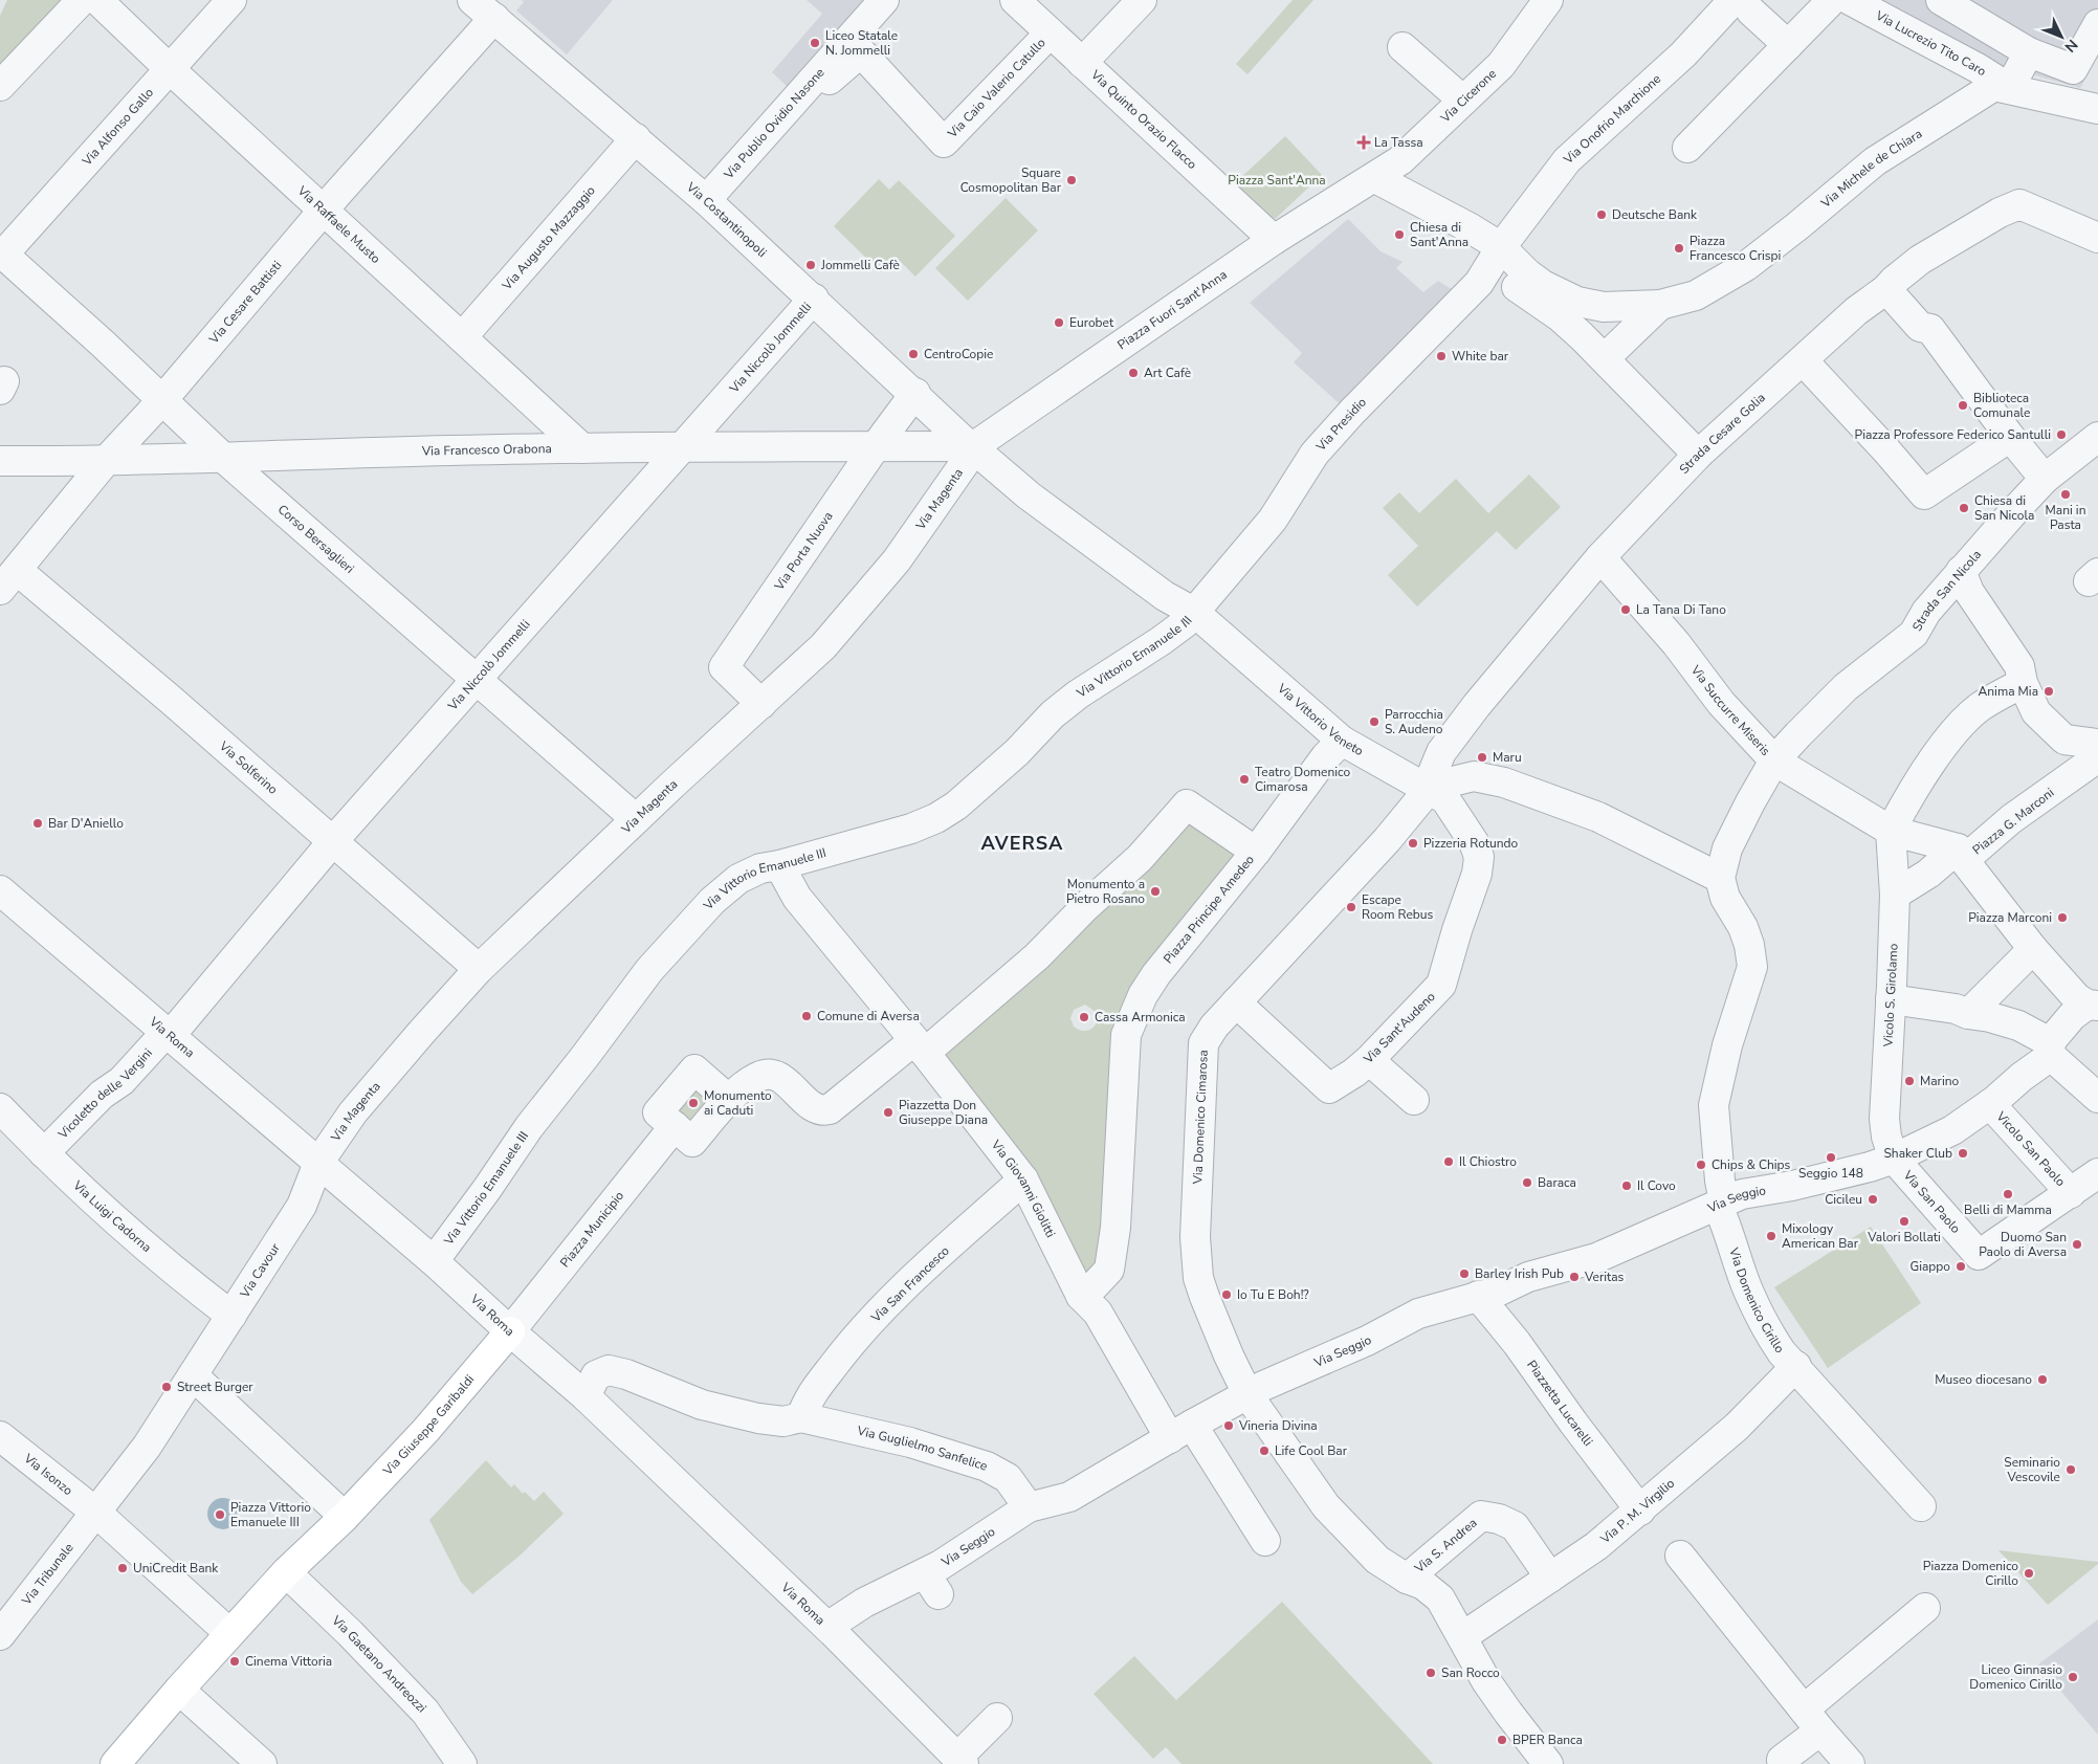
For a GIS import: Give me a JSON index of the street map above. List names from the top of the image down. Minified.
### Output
{"streets":{"main road":["Via Giuseppe Garibaldi"],"street":["Via Lucrezio Tito Caro","Via Caio Valerio Catullo","Via Cicerone","Via Quinto Orazio Flacco","Via Onofrio Marchione","Via Publio Ovidio Nasone","Via Alfonso Gallo","Via Michele de Chiara","Via Costantinopoli","Via Raffaele Musto","Via Augusto Mazzaggio","Via Cesare Battisti","Piazza Fuori Sant'Anna","Via Niccolò Jommelli","Via Presidio","Strada Cesare Golia","Via Francesco Orabona","Via Magenta","Corso Bersaglieri","Via Porta Nuova","Strada San Nicola","Via Vittorio Emanuele III","Via Succurre Miseris","Via Vittorio Veneto","Via Solferino","Piazza G. Marconi","Piazza Principe Amedeo","Vicolo S. Girolamo","Via Sant'Audeno","Via Roma","Vicoletto delle Vergini","Via Domenico Cimarosa","Vicolo San Paolo","Via Giovanni Giolitti","Via Seggio","Via San Paolo","Via Luigi Cadorna","Piazza Municipio","Via Cavour","Via San Francesco","Via Domenico Cirillo","Piazzetta Lucarelli","Via Guglielmo Sanfelice","Via Isonzo","Via P. M. Virgilio","Via S. Andrea","Via Tribunale","Via Gaetano Andreozzi"]},"crossings":[["Via Lucrezio Tito Caro","Via Michele de Chiara"],["Via Caio Valerio Catullo","Via Quinto Orazio Flacco"],["Via Cicerone","Piazza Fuori Sant'Anna"],["Via Quinto Orazio Flacco","Piazza Fuori Sant'Anna"],["Via Onofrio Marchione","Via Michele de Chiara"],["Via Onofrio Marchione","Via Presidio"],["Via Publio Ovidio Nasone","Via Costantinopoli"],["Via Alfonso Gallo","Via Raffaele Musto"],["Via Alfonso Gallo","Corso Bersaglieri"],["Via Michele de Chiara","Via Presidio"],["Via Costantinopoli","Via Augusto Mazzaggio"],["Via Costantinopoli","Via Cesare Battisti"],["Via Costantinopoli","Piazza Fuori Sant'Anna"],["Via Costantinopoli","Via Niccolò Jommelli"],["Via Costantinopoli","Via Francesco Orabona"],["Via Costantinopoli","Via Magenta"],["Via Costantinopoli","Via Porta Nuova"],["Via Costantinopoli","Via Vittorio Veneto"],["Via Raffaele Musto","Via Augusto Mazzaggio"],["Via Raffaele Musto","Via Cesare Battisti"],["Via Raffaele Musto","Via Francesco Orabona"],["Via Cesare Battisti","Via Francesco Orabona"],["Via Cesare Battisti","Corso Bersaglieri"],["Via Cesare Battisti","Via Solferino"],["Piazza Fuori Sant'Anna","Via Francesco Orabona"],["Piazza Fuori Sant'Anna","Via Magenta"],["Piazza Fuori Sant'Anna","Via Vittorio Veneto"],["Via Niccolò Jommelli","Via Francesco Orabona"],["Via Niccolò Jommelli","Corso Bersaglieri"],["Via Niccolò Jommelli","Via Solferino"],["Via Niccolò Jommelli","Via Roma"],["Via Niccolò Jommelli","Vicoletto delle Vergini"],["Via Presidio","Via Vittorio Emanuele III"],["Via Presidio","Via Vittorio Veneto"],["Strada Cesare Golia","Via Succurre Miseris"],["Strada Cesare Golia","Via Vittorio Veneto"],["Strada Cesare Golia","Via Sant'Audeno"],["Strada Cesare Golia","Via Domenico Cimarosa"],["Via Francesco Orabona","Via Magenta"],["Via Francesco Orabona","Corso Bersaglieri"],["Via Francesco Orabona","Via Porta Nuova"],["Via Francesco Orabona","Via Vittorio Veneto"],["Via Magenta","Corso Bersaglieri"],["Via Magenta","Via Porta Nuova"],["Via Magenta","Via Vittorio Veneto"],["Via Magenta","Via Solferino"],["Via Magenta","Via Roma"],["Via Magenta","Via Cavour"],["Strada San Nicola","Via Succurre Miseris"],["Strada San Nicola","Via Domenico Cirillo"],["Via Vittorio Emanuele III","Via Vittorio Veneto"],["Via Vittorio Emanuele III","Via Roma"],["Via Vittorio Emanuele III","Via Giovanni Giolitti"],["Via Succurre Miseris","Piazza G. Marconi"],["Via Succurre Miseris","Vicolo S. Girolamo"],["Via Vittorio Veneto","Via Sant'Audeno"],["Via Vittorio Veneto","Via Domenico Cimarosa"],["Piazza G. Marconi","Via Seggio"],["Piazza Principe Amedeo","Via Giovanni Giolitti"],["Vicolo S. Girolamo","Via Seggio"],["Vicolo S. Girolamo","Via San Paolo"],["Via Sant'Audeno","Via Domenico Cimarosa"],["Via Roma","Vicoletto delle Vergini"],["Via Roma","Via Seggio"],["Via Roma","Piazza Municipio"],["Via Roma","Via Cavour"],["Via Roma","Via Giuseppe Garibaldi"],["Via Roma","Via Guglielmo Sanfelice"],["Vicoletto delle Vergini","Via Luigi Cadorna"],["Via Domenico Cimarosa","Via Seggio"],["Via Domenico Cimarosa","Via P. M. Virgilio"],["Via Domenico Cimarosa","Via S. Andrea"],["Vicolo San Paolo","Via Seggio"],["Vicolo San Paolo","Via San Paolo"],["Via Giovanni Giolitti","Via Seggio"],["Via Giovanni Giolitti","Via San Francesco"],["Via Seggio","Via San Paolo"],["Via Seggio","Via Domenico Cirillo"],["Via Seggio","Piazzetta Lucarelli"],["Via Seggio","Via Guglielmo Sanfelice"],["Via Luigi Cadorna","Via Cavour"],["Piazza Municipio","Via Giuseppe Garibaldi"],["Via San Francesco","Via Guglielmo Sanfelice"],["Via Domenico Cirillo","Via P. M. Virgilio"],["Piazzetta Lucarelli","Via P. M. Virgilio"],["Via Isonzo","Via Tribunale"],["Via P. M. Virgilio","Via S. Andrea"]],"districts":["AVERSA"],"parks":["Piazza Sant'Anna"],"places":{"other":["Liceo Statale N. Jommelli","Square Cosmopolitan Bar","Deutsche Bank","Chiesa di Sant'Anna","Piazza Francesco Crispi","Jommelli Cafè","Eurobet","CentroCopie","White bar","Art Cafè","Biblioteca Comunale","Piazza Professore Federico Santulli","Mani in Pasta","Chiesa di San Nicola","La Tana Di Tano","Anima Mia","Parrocchia S. Audeno","Maru","Teatro Domenico Cimarosa","Bar D'Aniello","Pizzeria Rotundo","Monumento a Pietro Rosano","Escape Room Rebus","Piazza Marconi","Comune di Aversa","Cassa Armonica","Marino","Monumento ai Caduti","Piazzetta Don Giuseppe Diana","Shaker Club","Seggio 148","Il Chiostro","Chips & Chips","Baraca","Il Covo","Belli di Mamma","Cicileu","Valori Bollati","Mixology American Bar","Duomo San Paolo di Aversa","Giappo","Barley Irish Pub","Veritas","Io Tu E Boh!?","Museo diocesano","Street Burger","Vineria Divina","Life Cool Bar","Seminario Vescovile","Piazza Vittorio Emanuele III","UniCredit Bank","Piazza Domenico Cirillo","Cinema Vittoria","San Rocco","Liceo Ginnasio Domenico Cirillo","BPER Banca"],"health":["La Tassa"]},"north":"bottom right"}
